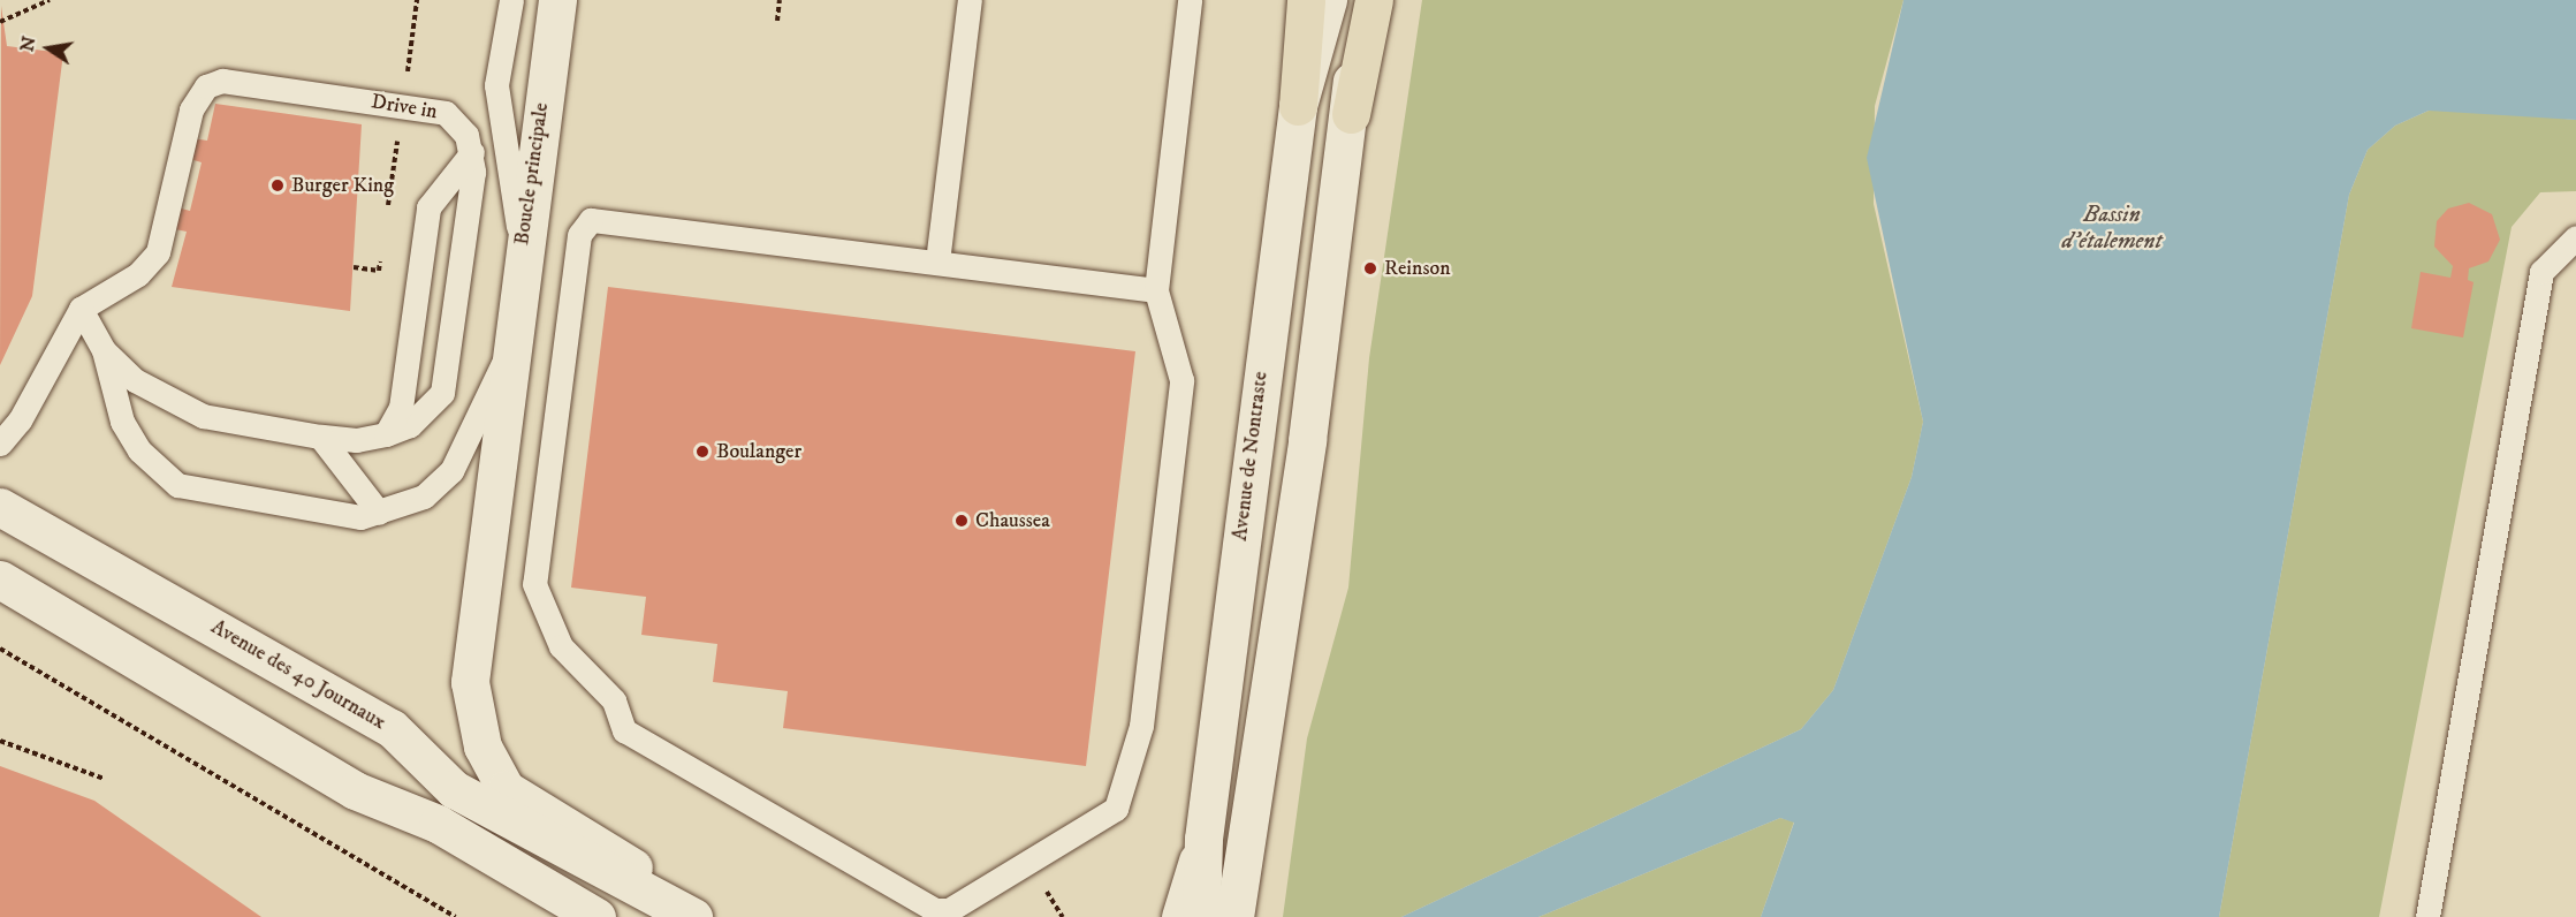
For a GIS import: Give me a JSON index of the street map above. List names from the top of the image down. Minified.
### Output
{"streets":{"street":["Boucle principale","Avenue de Nontraste","Avenue des 40 Journaux"],"lane":["Drive in"]},"water":["Bassin d'étalement"],"places":["Burger King","Reinson","Boulanger","Chaussea"],"north":"left"}
